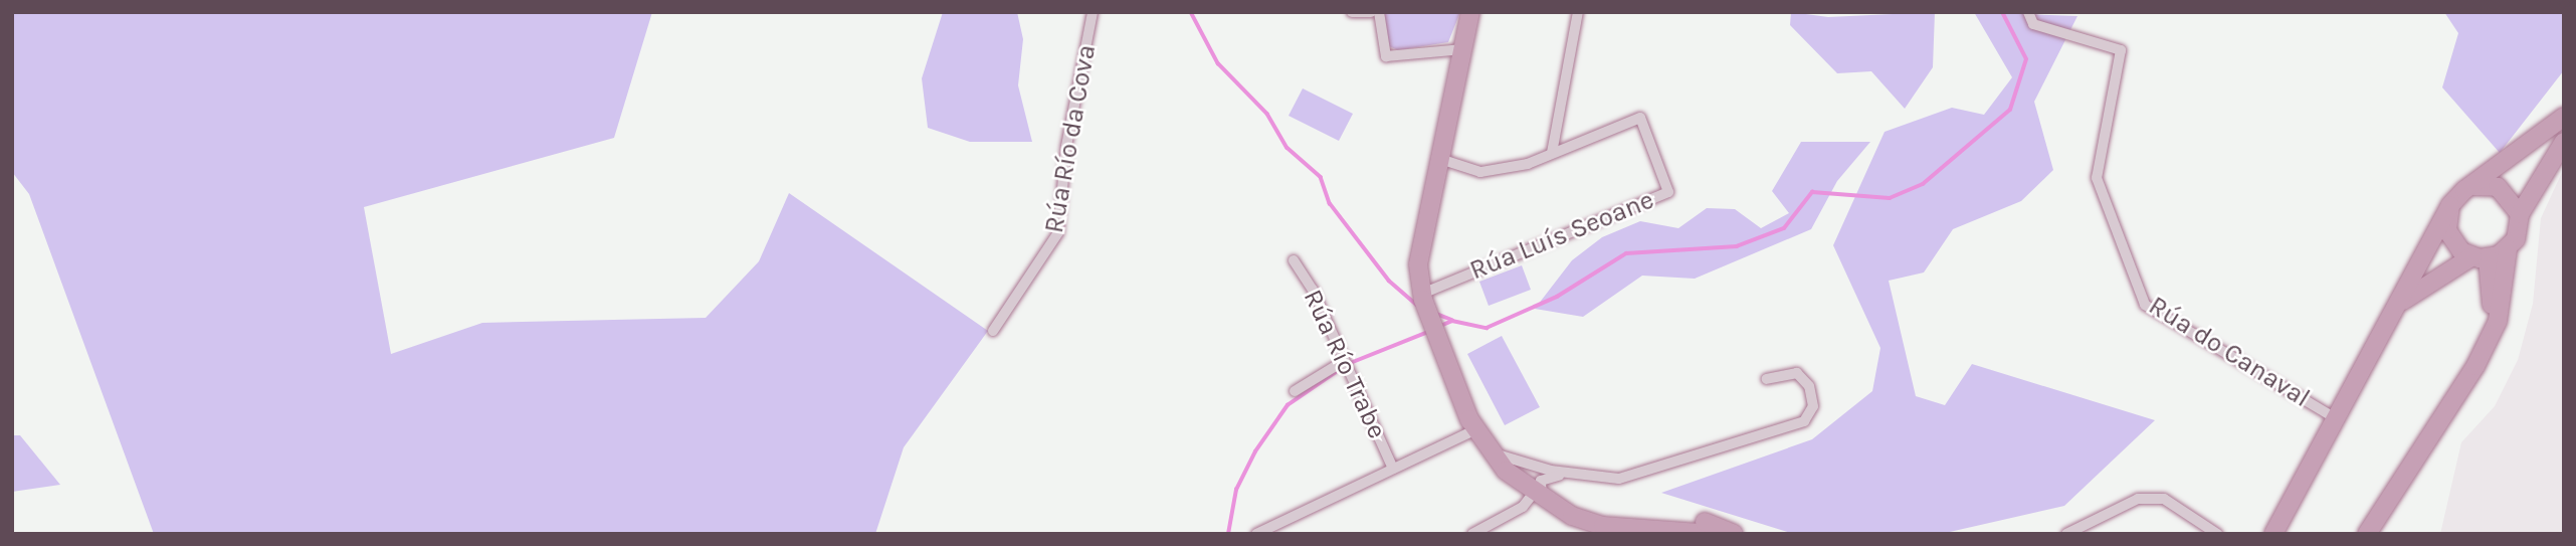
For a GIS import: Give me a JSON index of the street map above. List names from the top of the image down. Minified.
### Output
{"streets":{"street":["Rúa Río da Cova","Rúa Luís Seoane","Rúa do Canaval","Rúa Río Trabe"]}}
